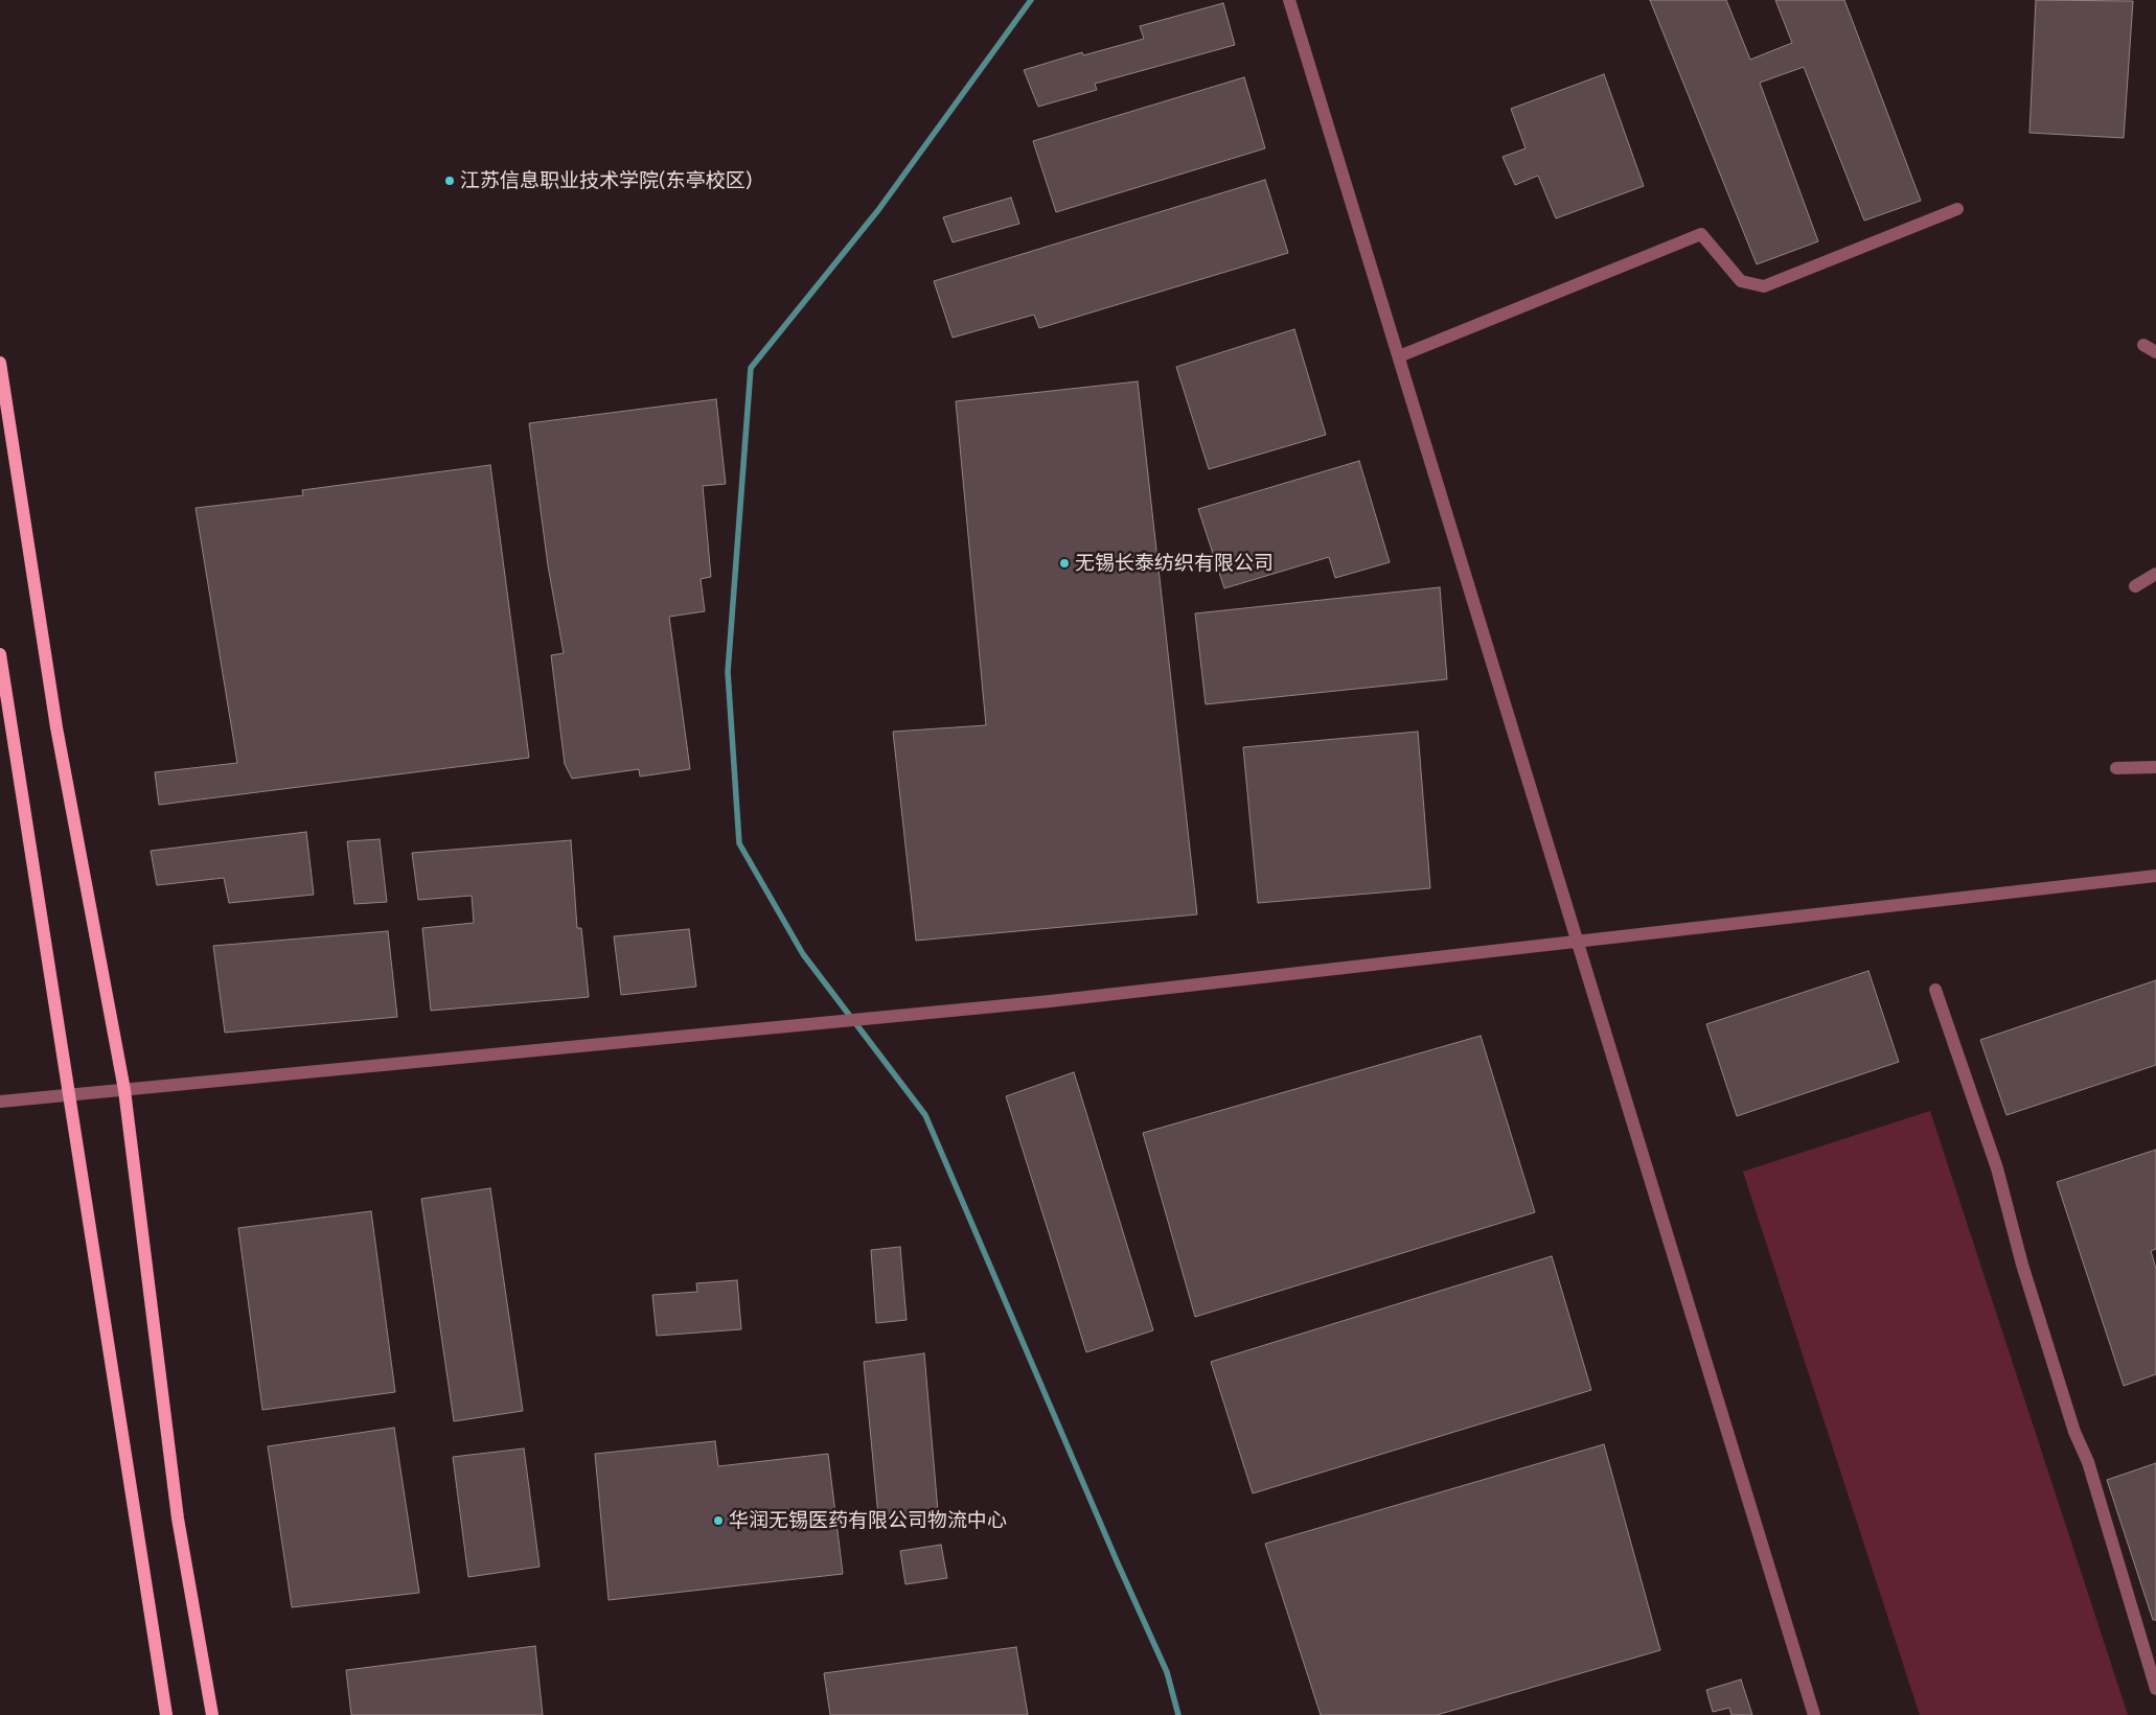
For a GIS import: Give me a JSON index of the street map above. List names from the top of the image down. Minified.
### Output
{"places":["江苏信息职业技术学院(东亭校区)","无锡长泰纺织有限公司","华润无锡医药有限公司物流中心"]}
